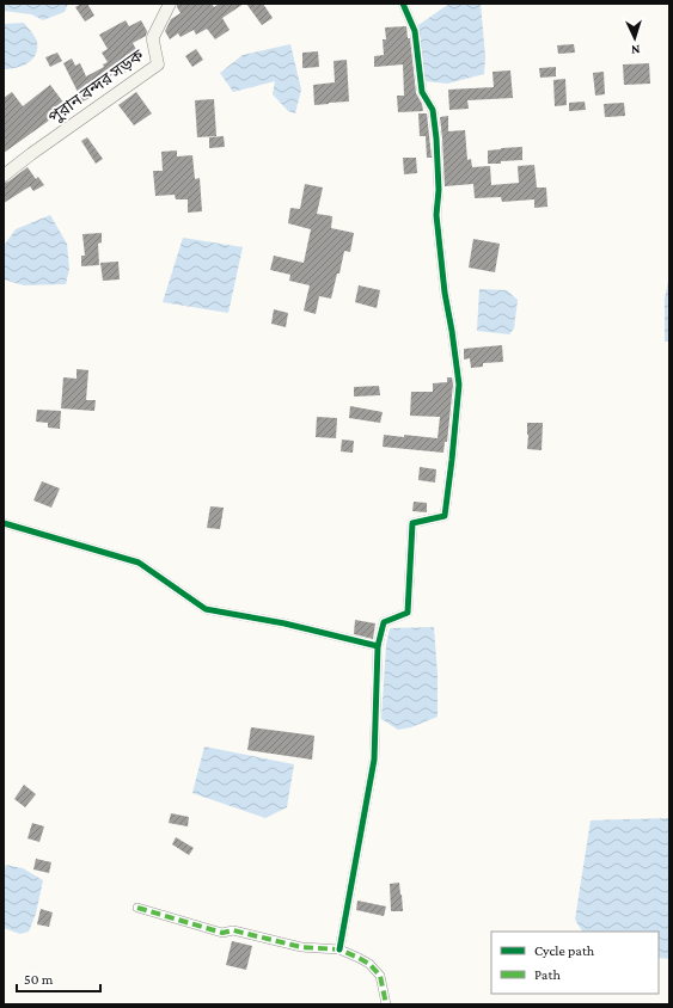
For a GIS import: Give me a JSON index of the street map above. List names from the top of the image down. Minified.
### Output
{"streets":{"street":["পুরান বন্দর সড়ক"]},"legend":["Cycle path","Path"],"scale_bar":"50 m","north":"bottom"}
